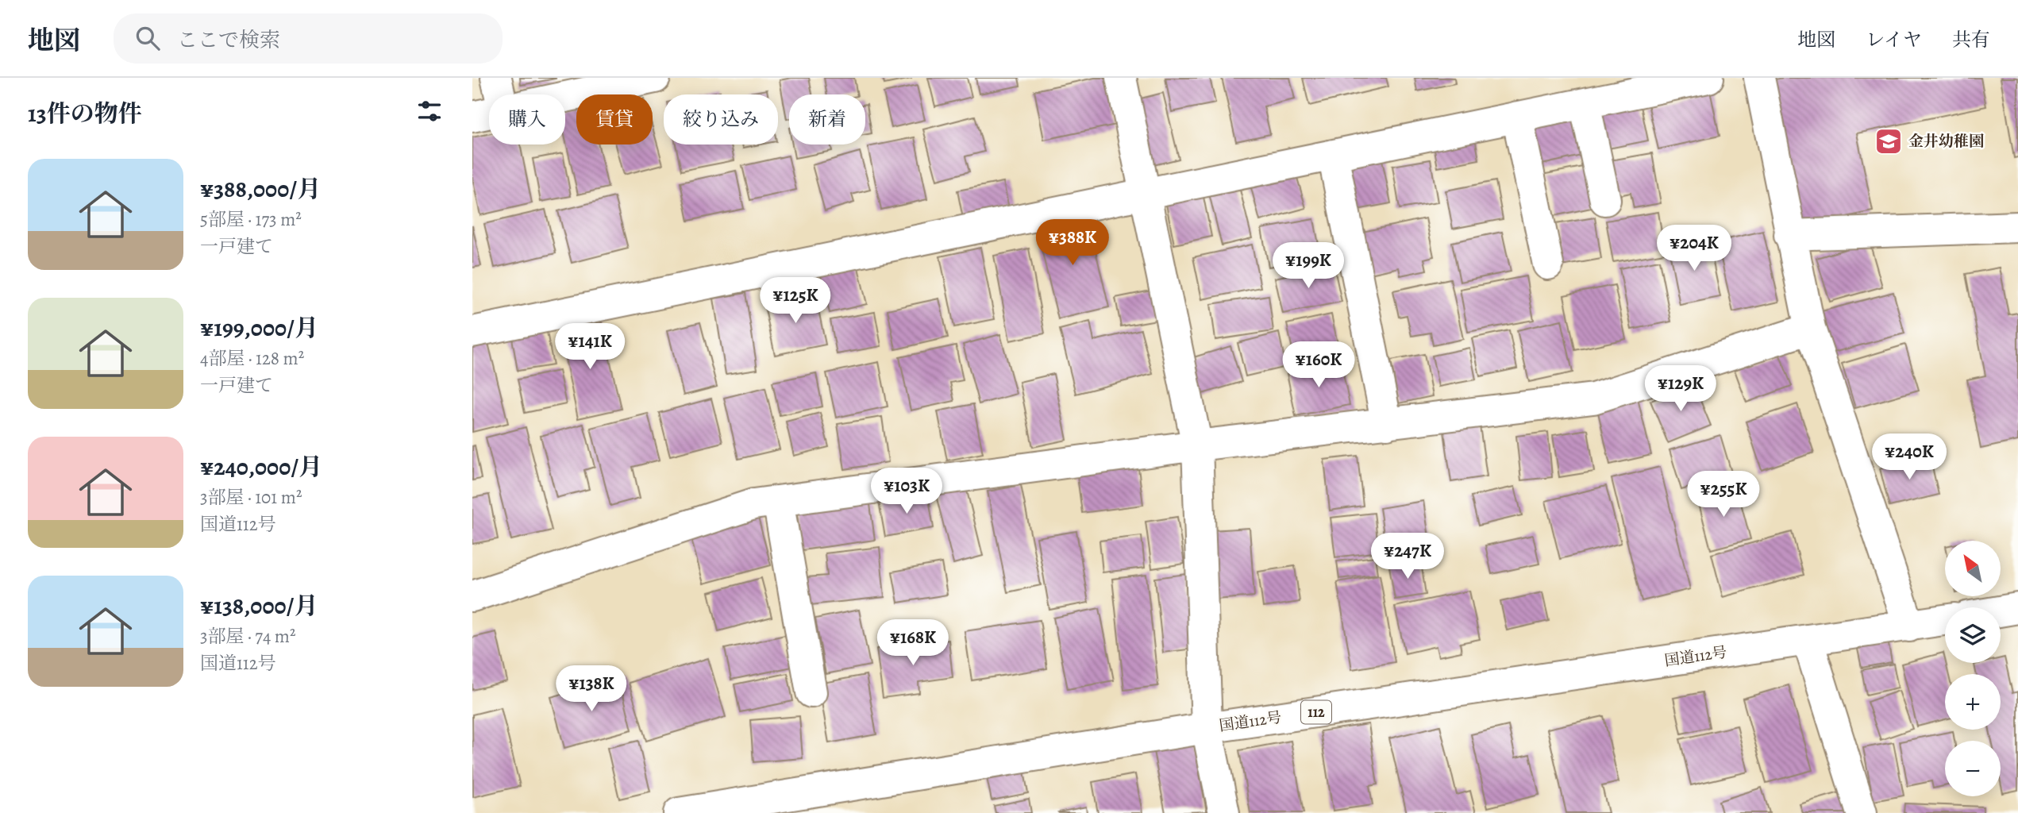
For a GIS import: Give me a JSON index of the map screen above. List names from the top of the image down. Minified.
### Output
{"streets":{"main road":["国道112号","112"]},"places":{"school or university":["金井幼稚園"]},"north":"top left","page":{"header":"地図","search":"ここで検索","nav":["地図","レイヤ","共有"],"heading":"13件の物件","chip":["購入","賃貸","絞り込み","新着"],"list":[{"name":"¥388,000/月","note":"5部屋 · 173 m² · 一戸建て"},{"name":"¥199,000/月","note":"4部屋 · 128 m² · 一戸建て"},{"name":"¥240,000/月","note":"3部屋 · 101 m² · 国道112号"},{"name":"¥138,000/月","note":"3部屋 · 74 m² · 国道112号"}],"price":["¥388K","¥204K","¥199K","¥125K","¥141K","¥160K","¥129K","¥240K","¥103K","¥255K","¥247K","¥168K","¥138K"],"map_buttons":["+","−"]}}
